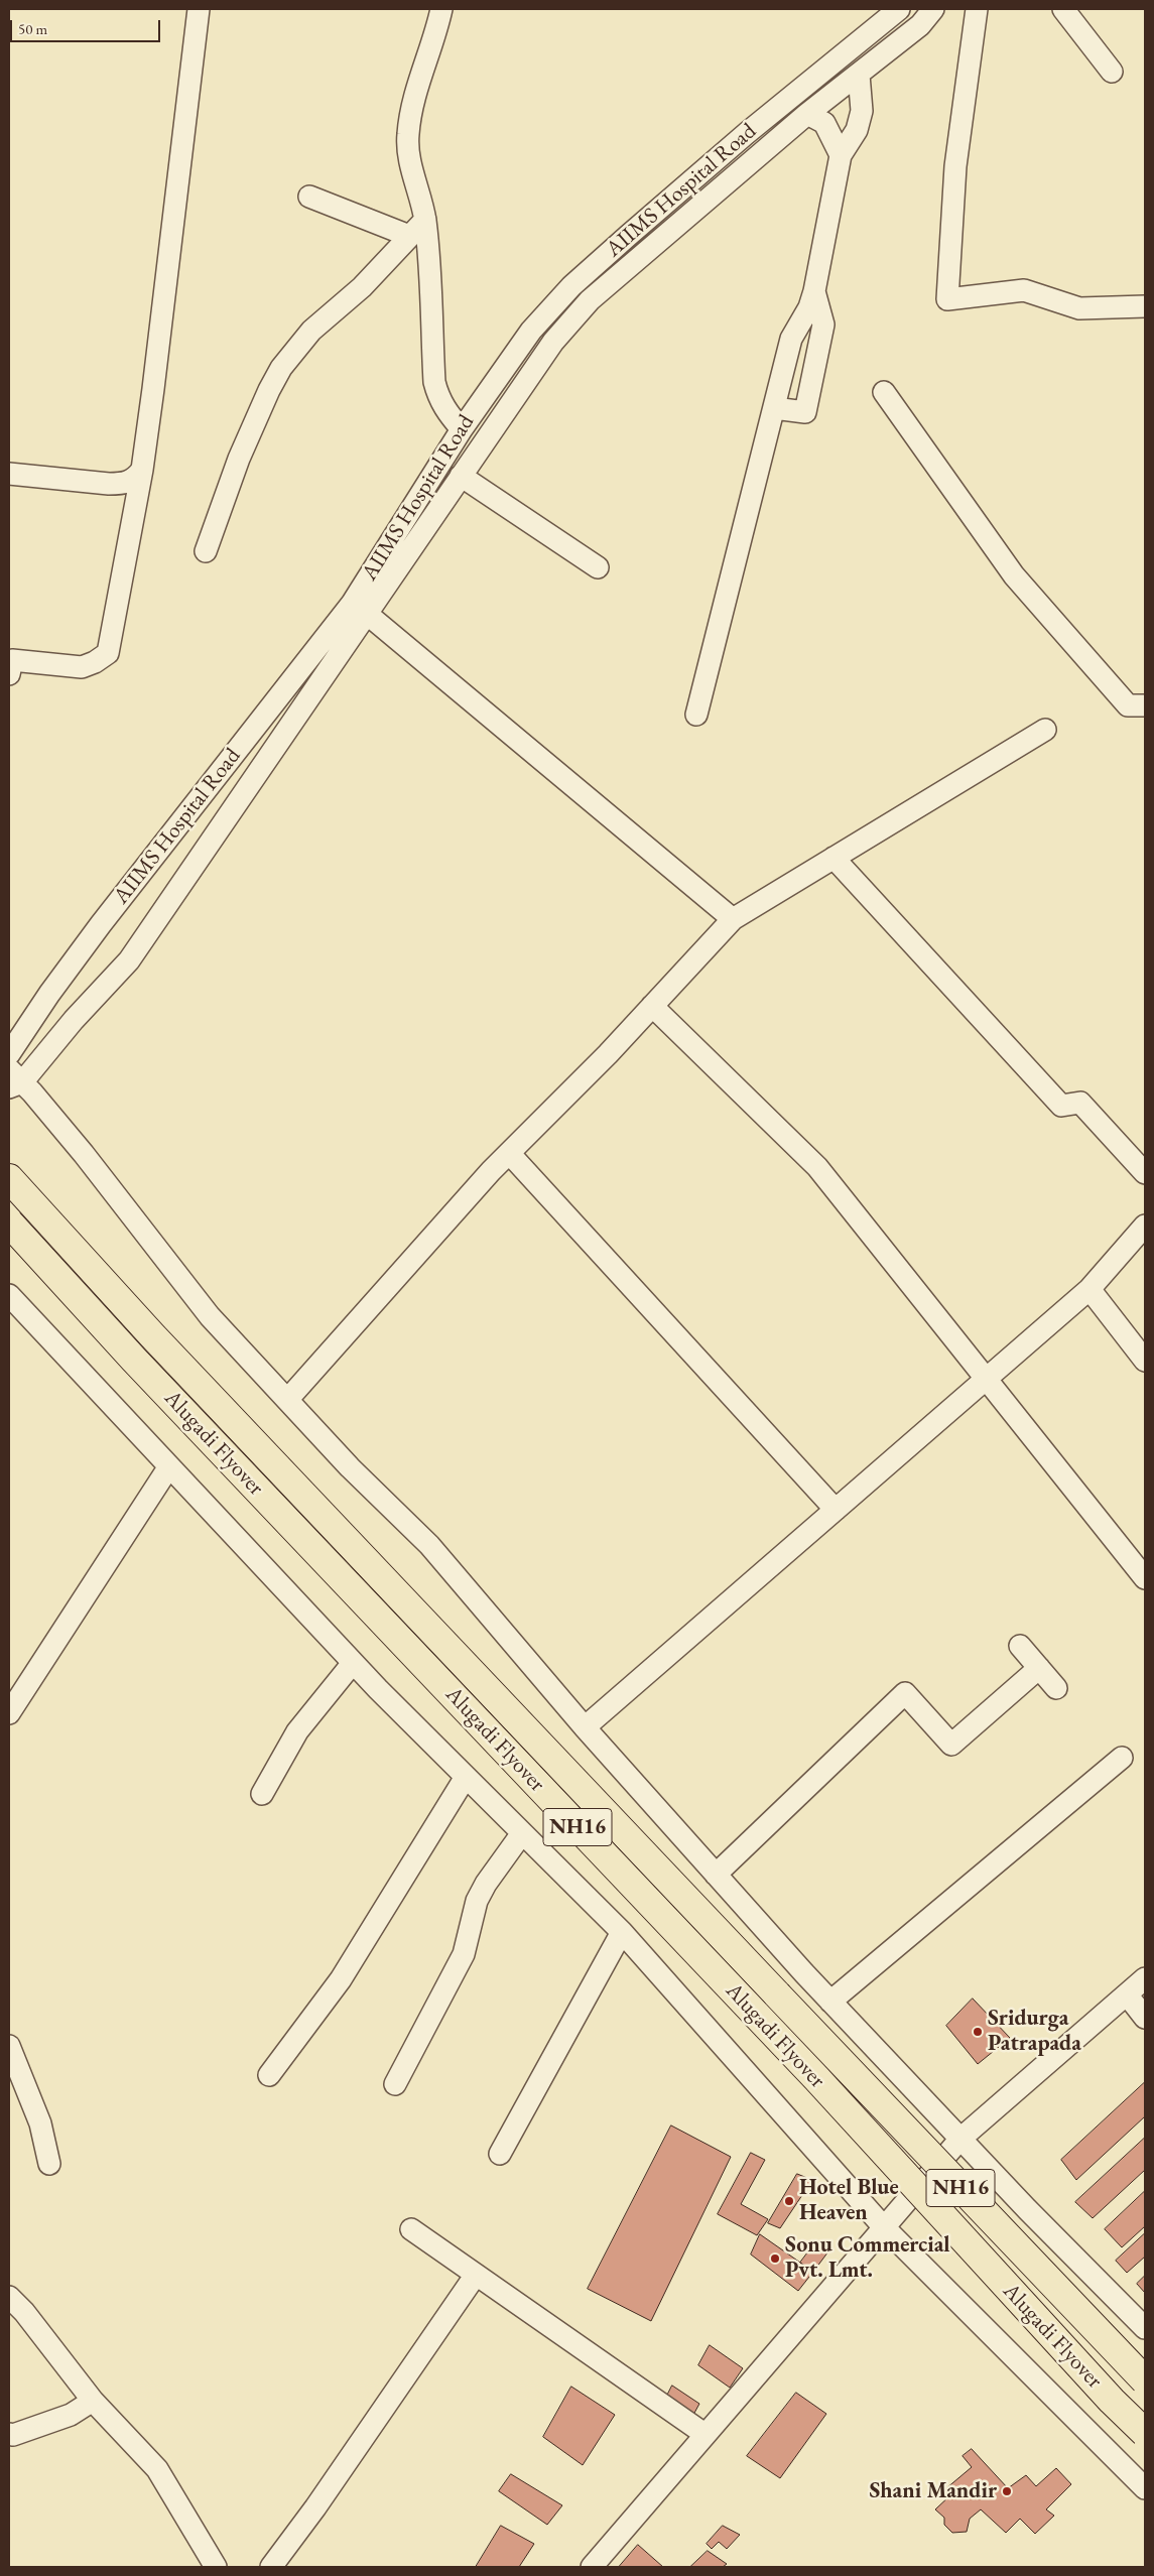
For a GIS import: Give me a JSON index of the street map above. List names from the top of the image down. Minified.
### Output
{"streets":{"highway":["Alugadi Flyover","NH16"],"street":["AIIMS Hospital Road"]},"places":["Sridurga Patrapada","Hotel Blue Heaven","Sonu Commercial Pvt. Lmt.","Shani Mandir"],"scale_bar":"50 m"}
